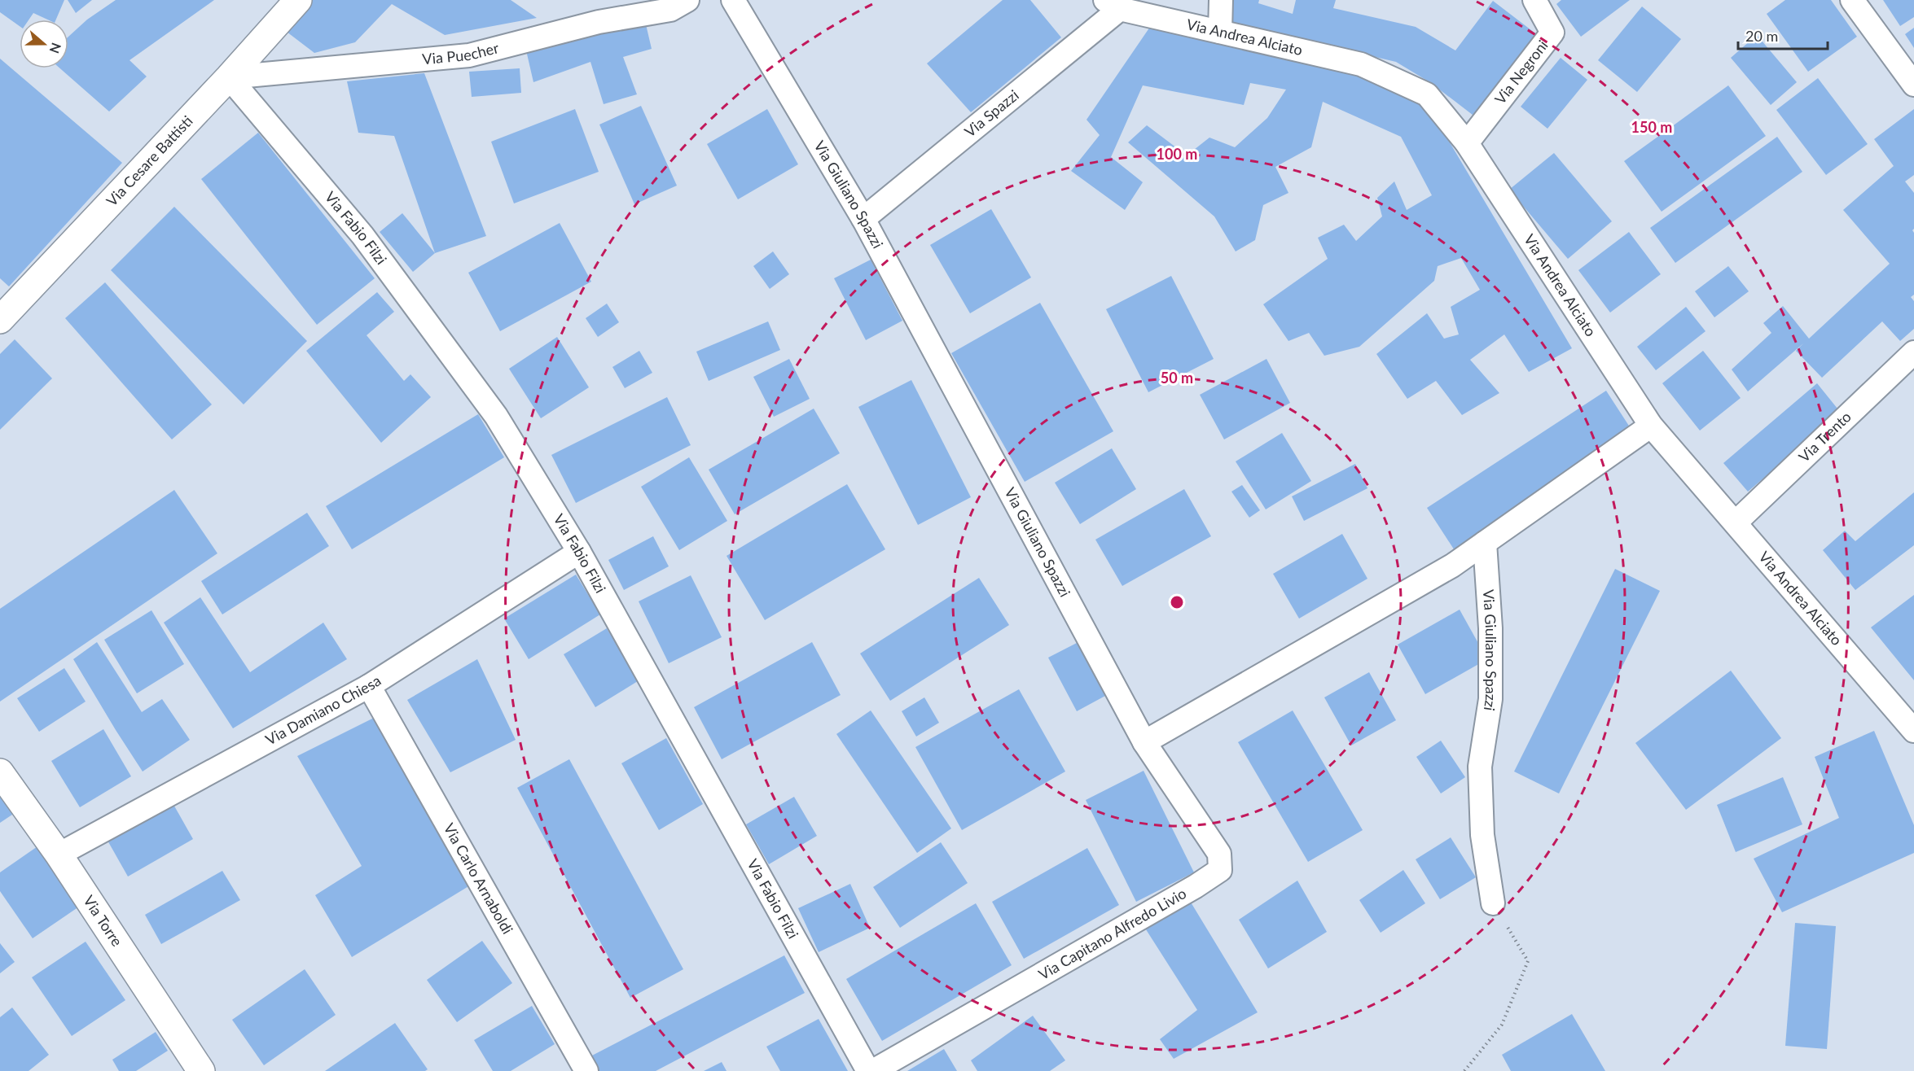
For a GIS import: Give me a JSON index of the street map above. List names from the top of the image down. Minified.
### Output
{"streets":{"street":["Via Andrea Alciato","Via Puecher","Via Negroni","Via Spazzi","Via Cesare Battisti","Via Giuliano Spazzi","Via Fabio Filzi","Via Trento","Via Damiano Chiesa","Via Carlo Arnaboldi","Via Torre","Via Capitano Alfredo Livio"]},"crossings":[["Via Andrea Alciato","Via Negroni"],["Via Andrea Alciato","Via Spazzi"],["Via Andrea Alciato","Via Trento"],["Via Puecher","Via Cesare Battisti"],["Via Puecher","Via Fabio Filzi"],["Via Spazzi","Via Giuliano Spazzi"],["Via Cesare Battisti","Via Fabio Filzi"],["Via Giuliano Spazzi","Via Capitano Alfredo Livio"],["Via Fabio Filzi","Via Damiano Chiesa"],["Via Damiano Chiesa","Via Carlo Arnaboldi"],["Via Damiano Chiesa","Via Torre"]],"scale_bar":"20 m","north":"right","rings":["150 m","100 m","50 m"]}
